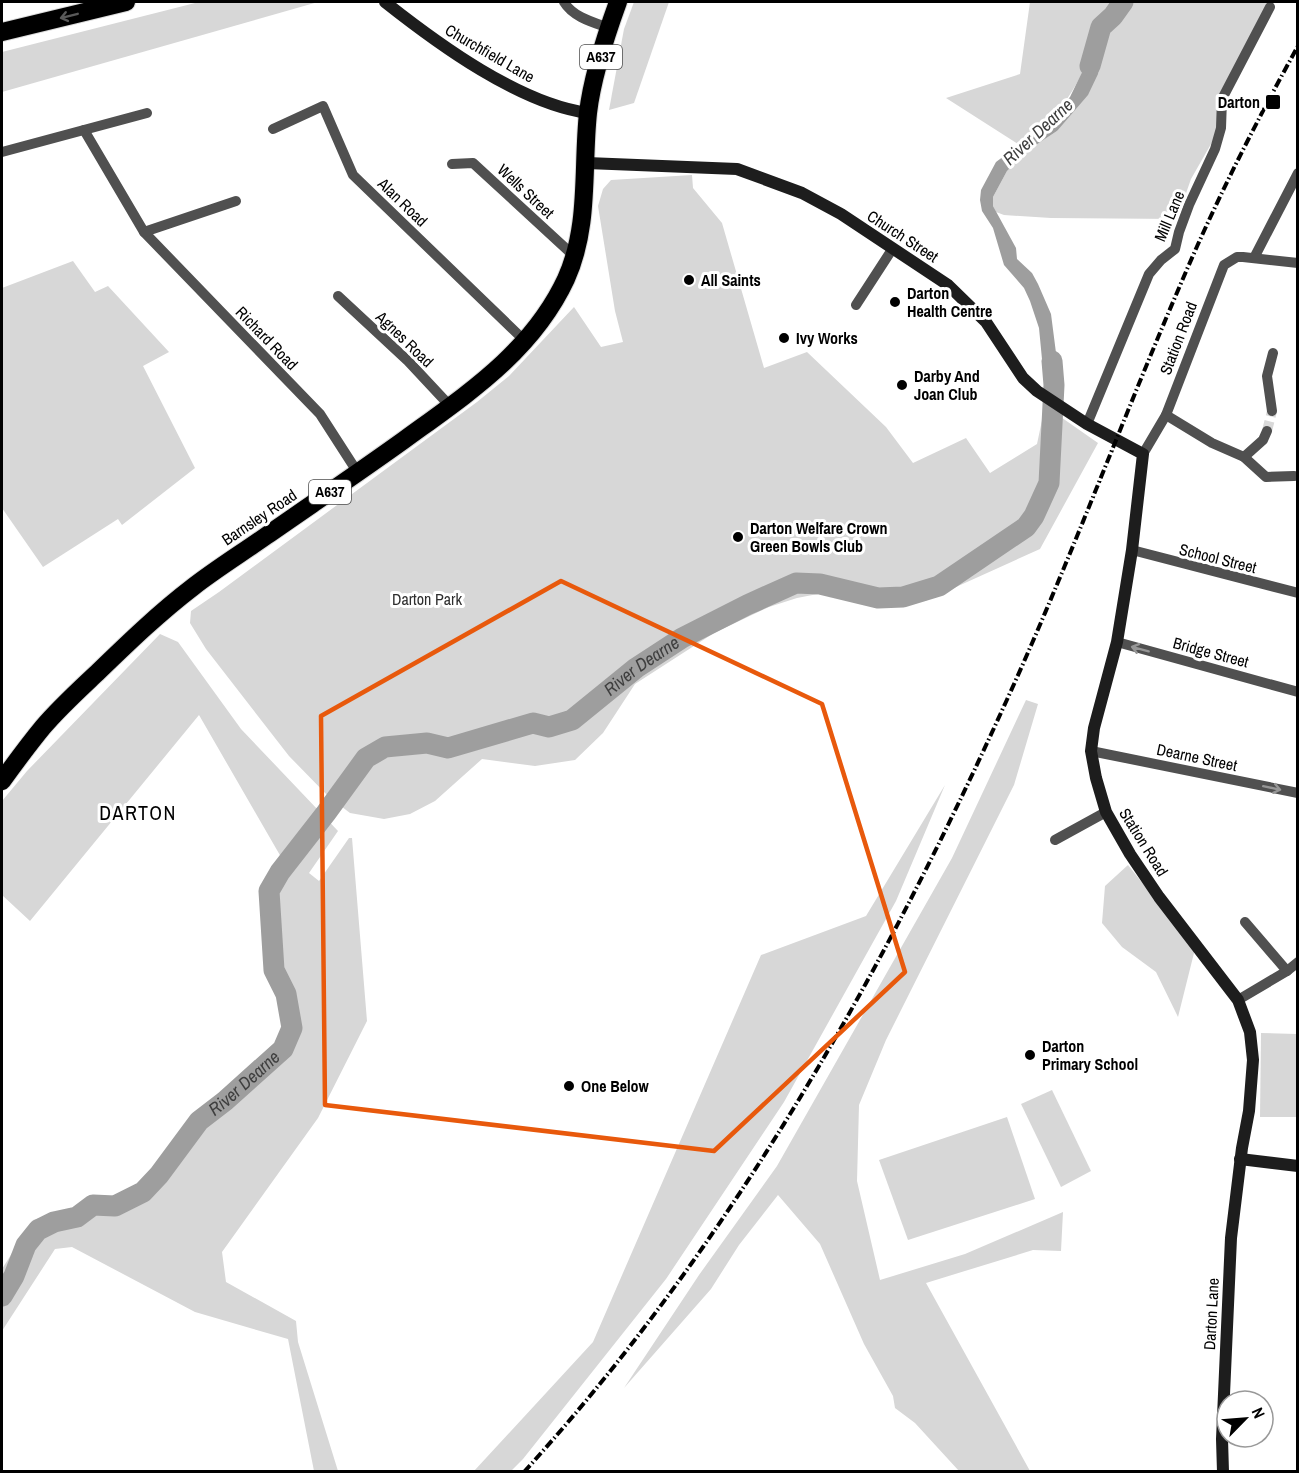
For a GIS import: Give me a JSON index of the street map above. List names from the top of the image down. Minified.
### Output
{"streets":{"highway":["A637","Barnsley Road"],"main road":["Churchfield Lane","Church Street","Station Road","Darton Lane"],"street":["Wells Street","Alan Road","Mill Lane","Richard Road","Agnes Road","School Street","Bridge Street","Dearne Street"]},"crossings":[["Churchfield Lane","A637"],["A637","Church Street"],["A637","Barnsley Road"],["Wells Street","Barnsley Road"],["Alan Road","Barnsley Road"],["Mill Lane","Church Street"],["Church Street","Station Road"],["Church Street","Barnsley Road"],["Richard Road","Barnsley Road"],["Station Road","School Street"],["Station Road","Bridge Street"],["Station Road","Dearne Street"],["Station Road","Darton Lane"],["Agnes Road","Barnsley Road"]],"one_way":["Bridge Street","Dearne Street"],"districts":["DARTON"],"water":["River Dearne"],"parks":["Darton Park"],"places":{"transit":["Darton"],"other":["All Saints","Darton Health Centre","Ivy Works","Darby And Joan Club","Darton Welfare Crown Green Bowls Club","Darton Primary School","One Below"]},"north":"top right"}
